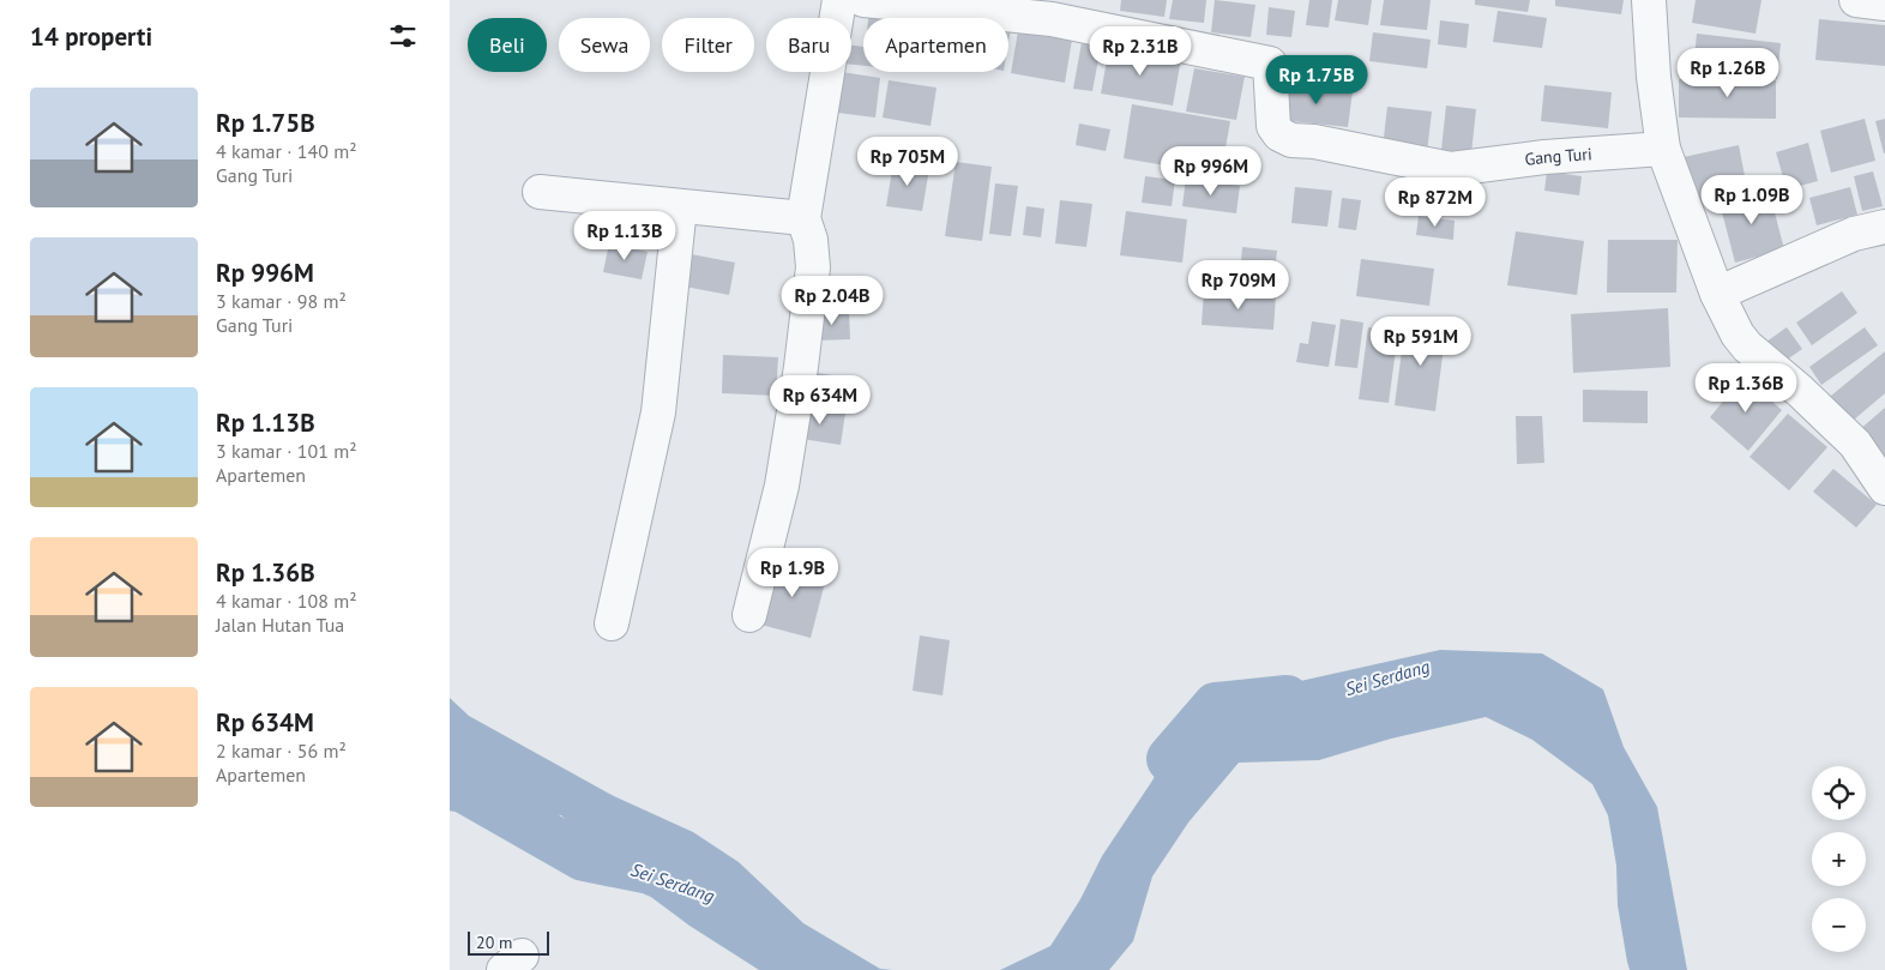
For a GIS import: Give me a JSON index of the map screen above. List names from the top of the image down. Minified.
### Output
{"streets":{"street":["Gang Turi"]},"water":["Sei Serdang"],"scale_bar":"20 m","page":{"heading":"14 properti","chip":["Beli","Sewa","Filter","Baru","Apartemen"],"price":["Rp 2.31B","Rp 1.26B","Rp 1.75B","Rp 705M","Rp 996M","Rp 1.09B","Rp 872M","Rp 1.13B","Rp 709M","Rp 2.04B","Rp 591M","Rp 1.36B","Rp 634M","Rp 1.9B"],"list":[{"name":"Rp 1.75B","note":"4 kamar · 140 m² · Gang Turi"},{"name":"Rp 996M","note":"3 kamar · 98 m² · Gang Turi"},{"name":"Rp 1.13B","note":"3 kamar · 101 m² · Apartemen"},{"name":"Rp 1.36B","note":"4 kamar · 108 m² · Jalan Hutan Tua"},{"name":"Rp 634M","note":"2 kamar · 56 m² · Apartemen"}],"map_buttons":["+","−"],"scale":"20 m"}}
